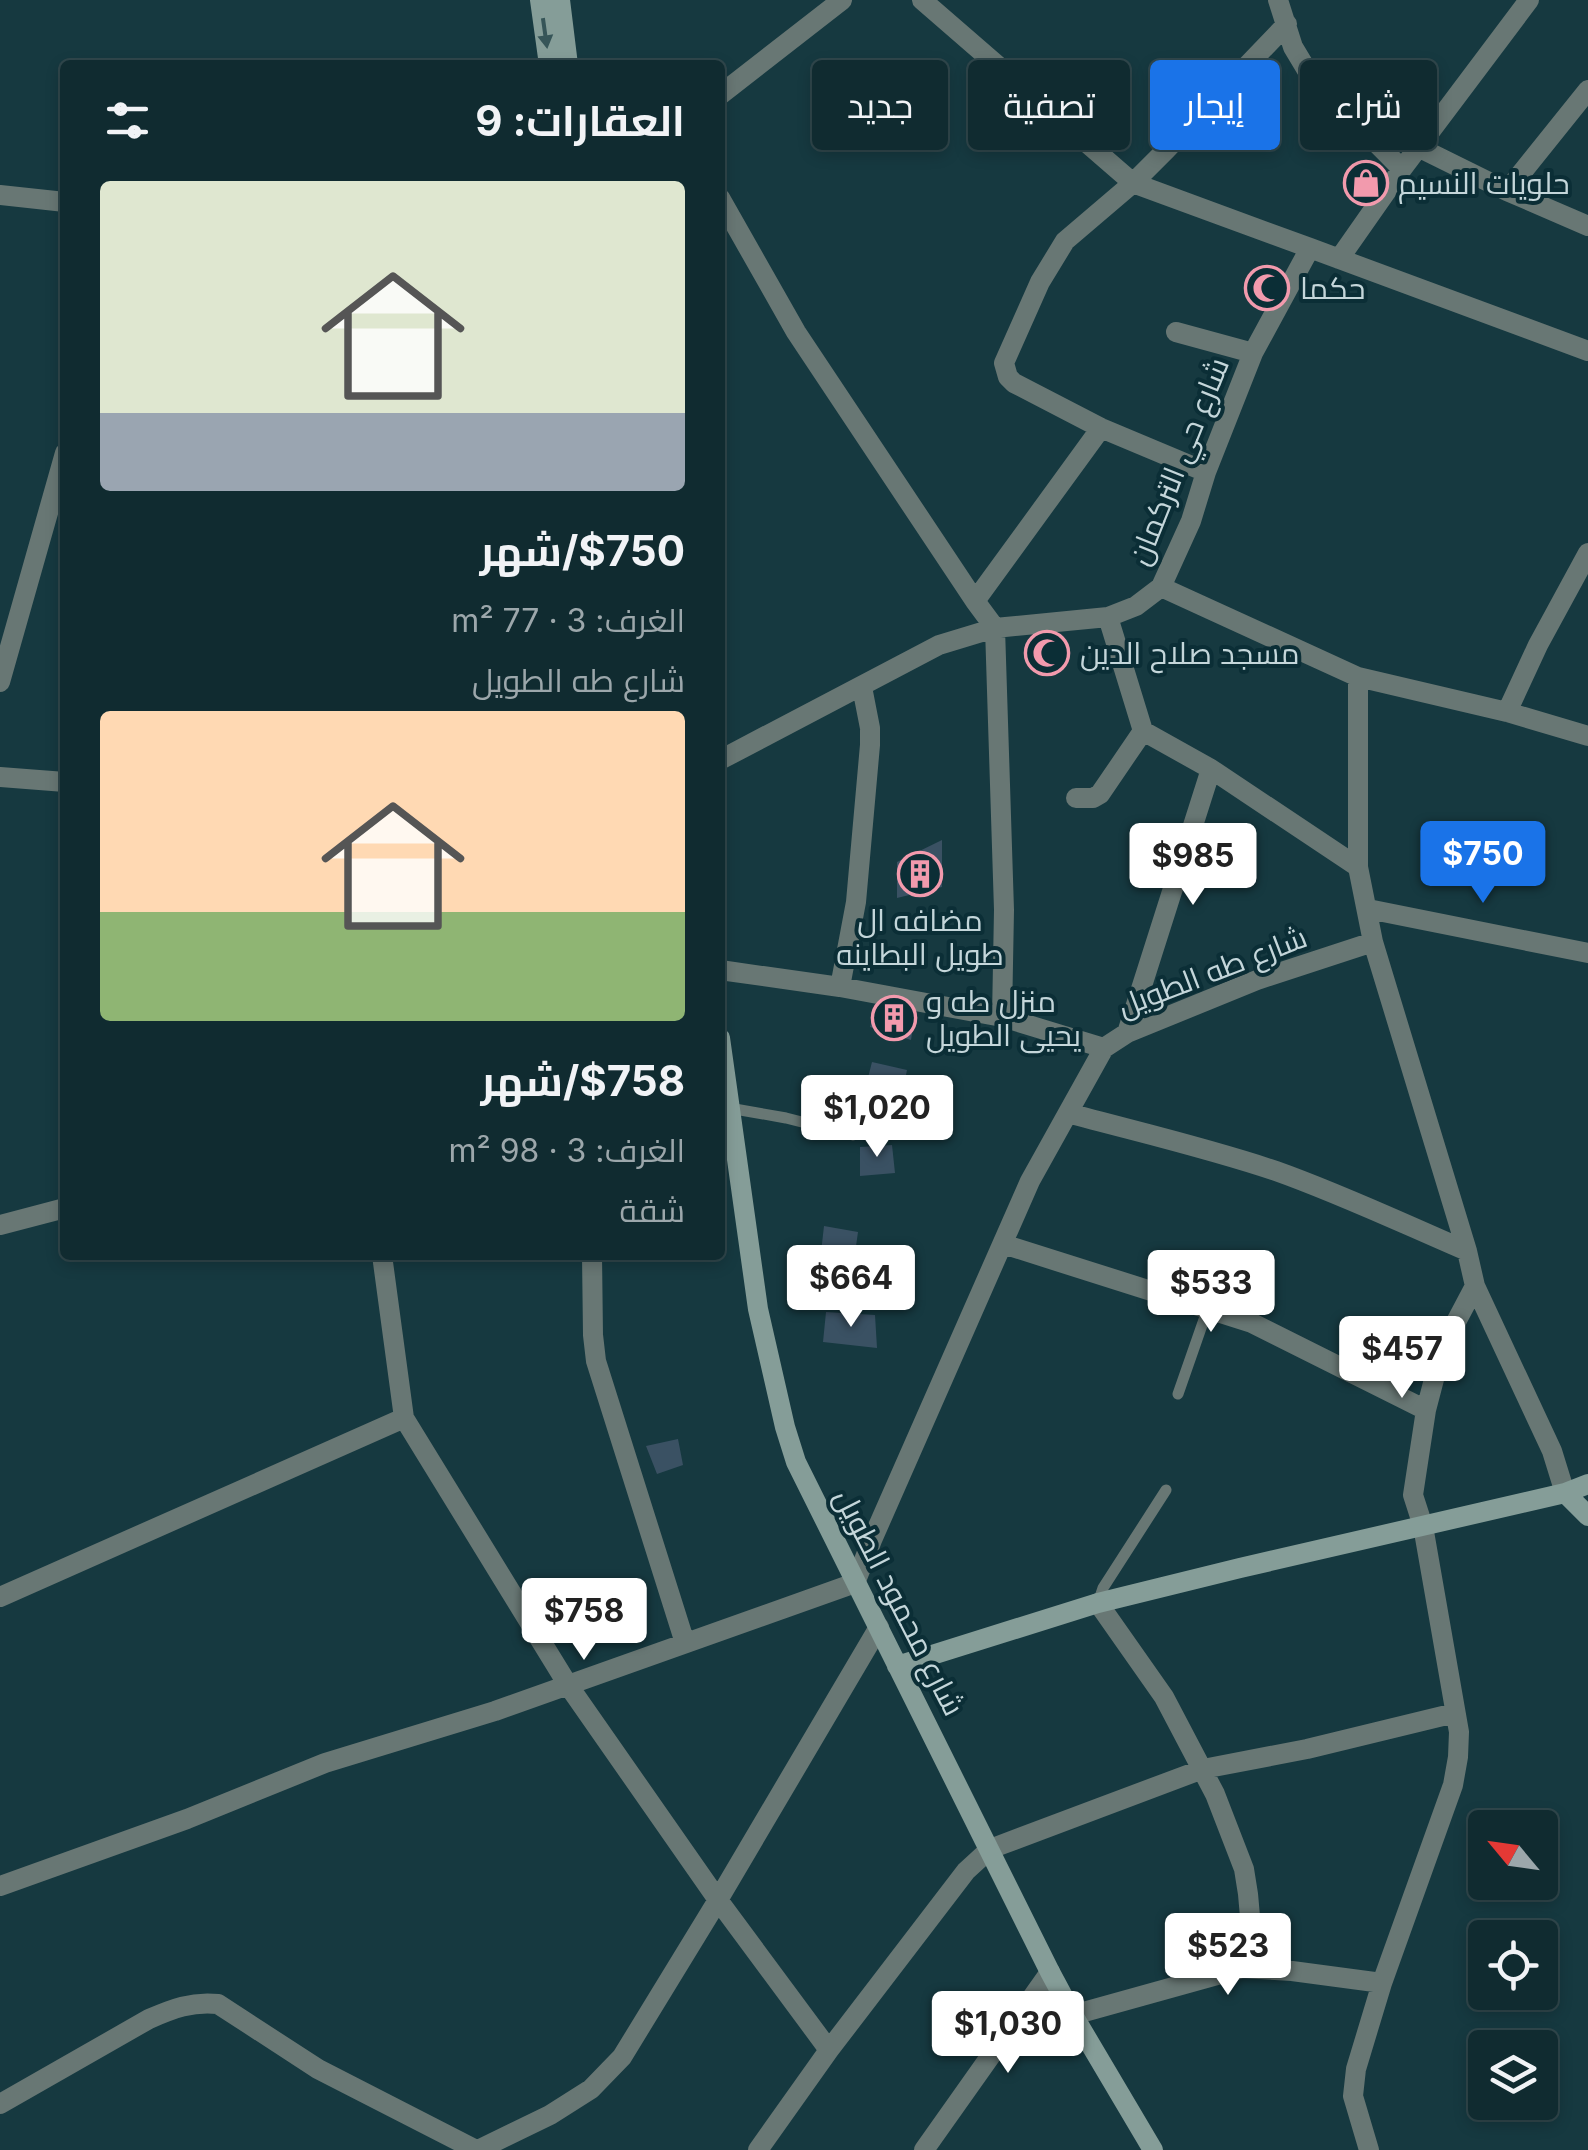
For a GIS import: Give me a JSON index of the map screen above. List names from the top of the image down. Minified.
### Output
{"streets":{"street":["شارع حي التركمان","شارع طه الطويل","شارع محمود الطويل"]},"places":{"shop":["حلويات النسيم"],"mosque":["حكما","مسجد صلاح الدين"],"building":["مضافه ال طويل البطاينه","منزل طه و يحيى الطويل"]},"north":"top left","page":{"chip":["شراء","إيجار","تصفية","جديد"],"heading":"العقارات: 9","list":[{"name":"$750/شهر","note":"الغرف: 3 · 77 m² · شارع طه الطويل"},{"name":"$758/شهر","note":"الغرف: 3 · 98 m² · شقة"}],"price":["$750","$985","$1,020","$664","$533","$457","$758","$523","$1,030"]}}
